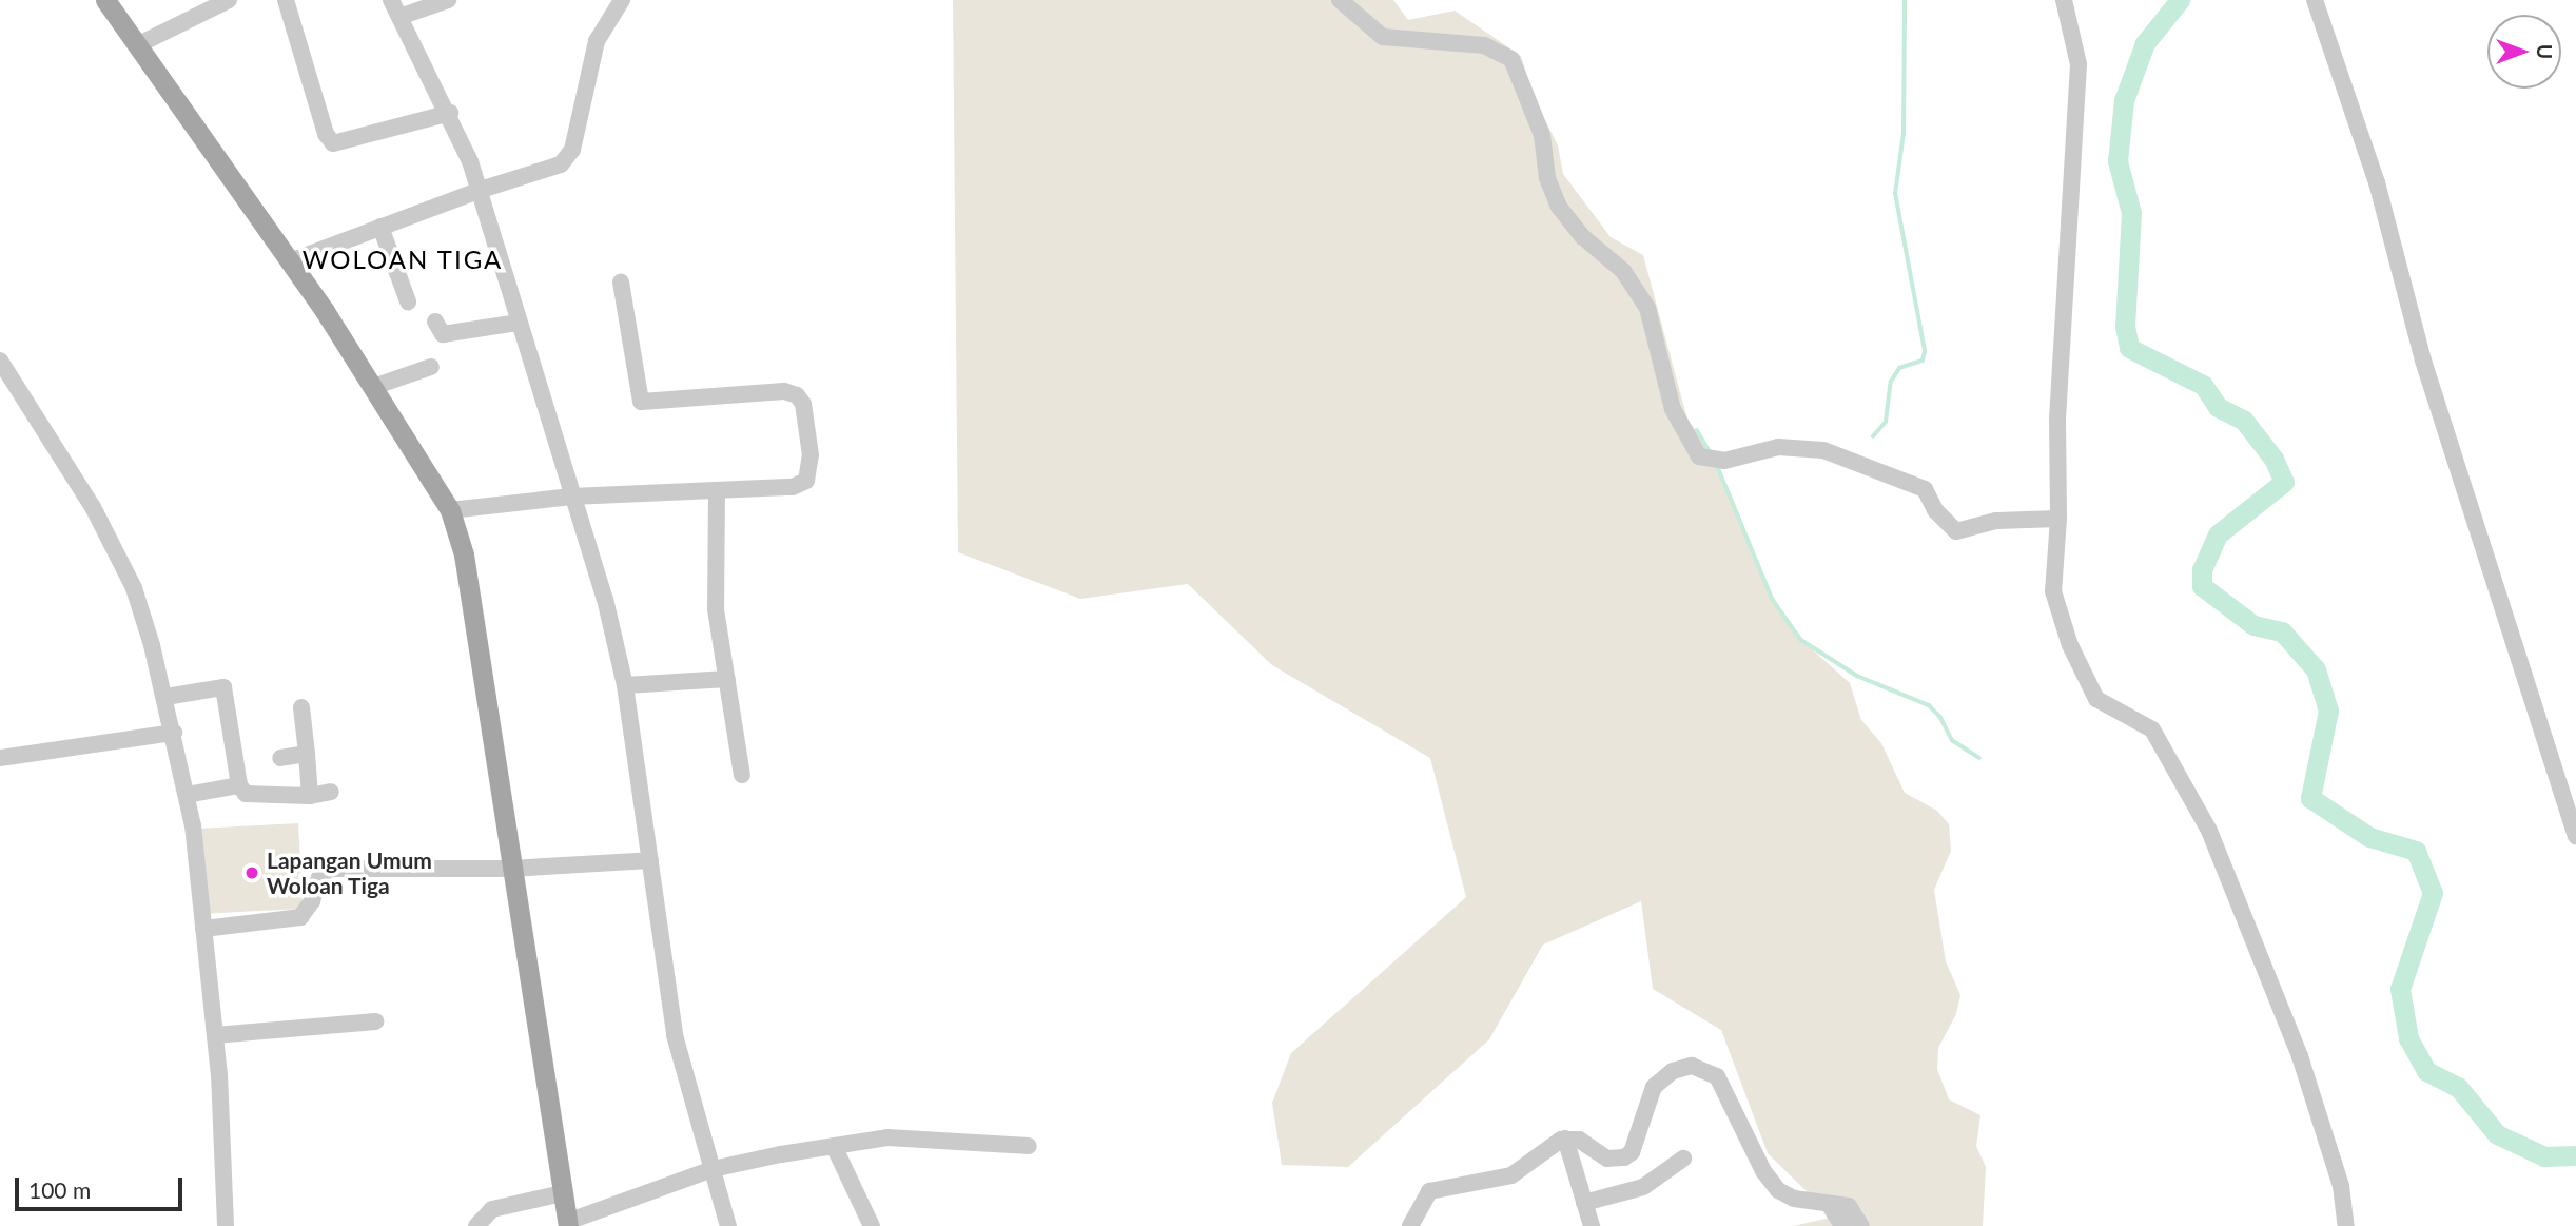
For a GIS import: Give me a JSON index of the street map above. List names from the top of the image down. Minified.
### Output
{"districts":["WOLOAN TIGA"],"places":["Lapangan Umum Woloan Tiga"],"scale_bar":"100 m","north":"right"}
